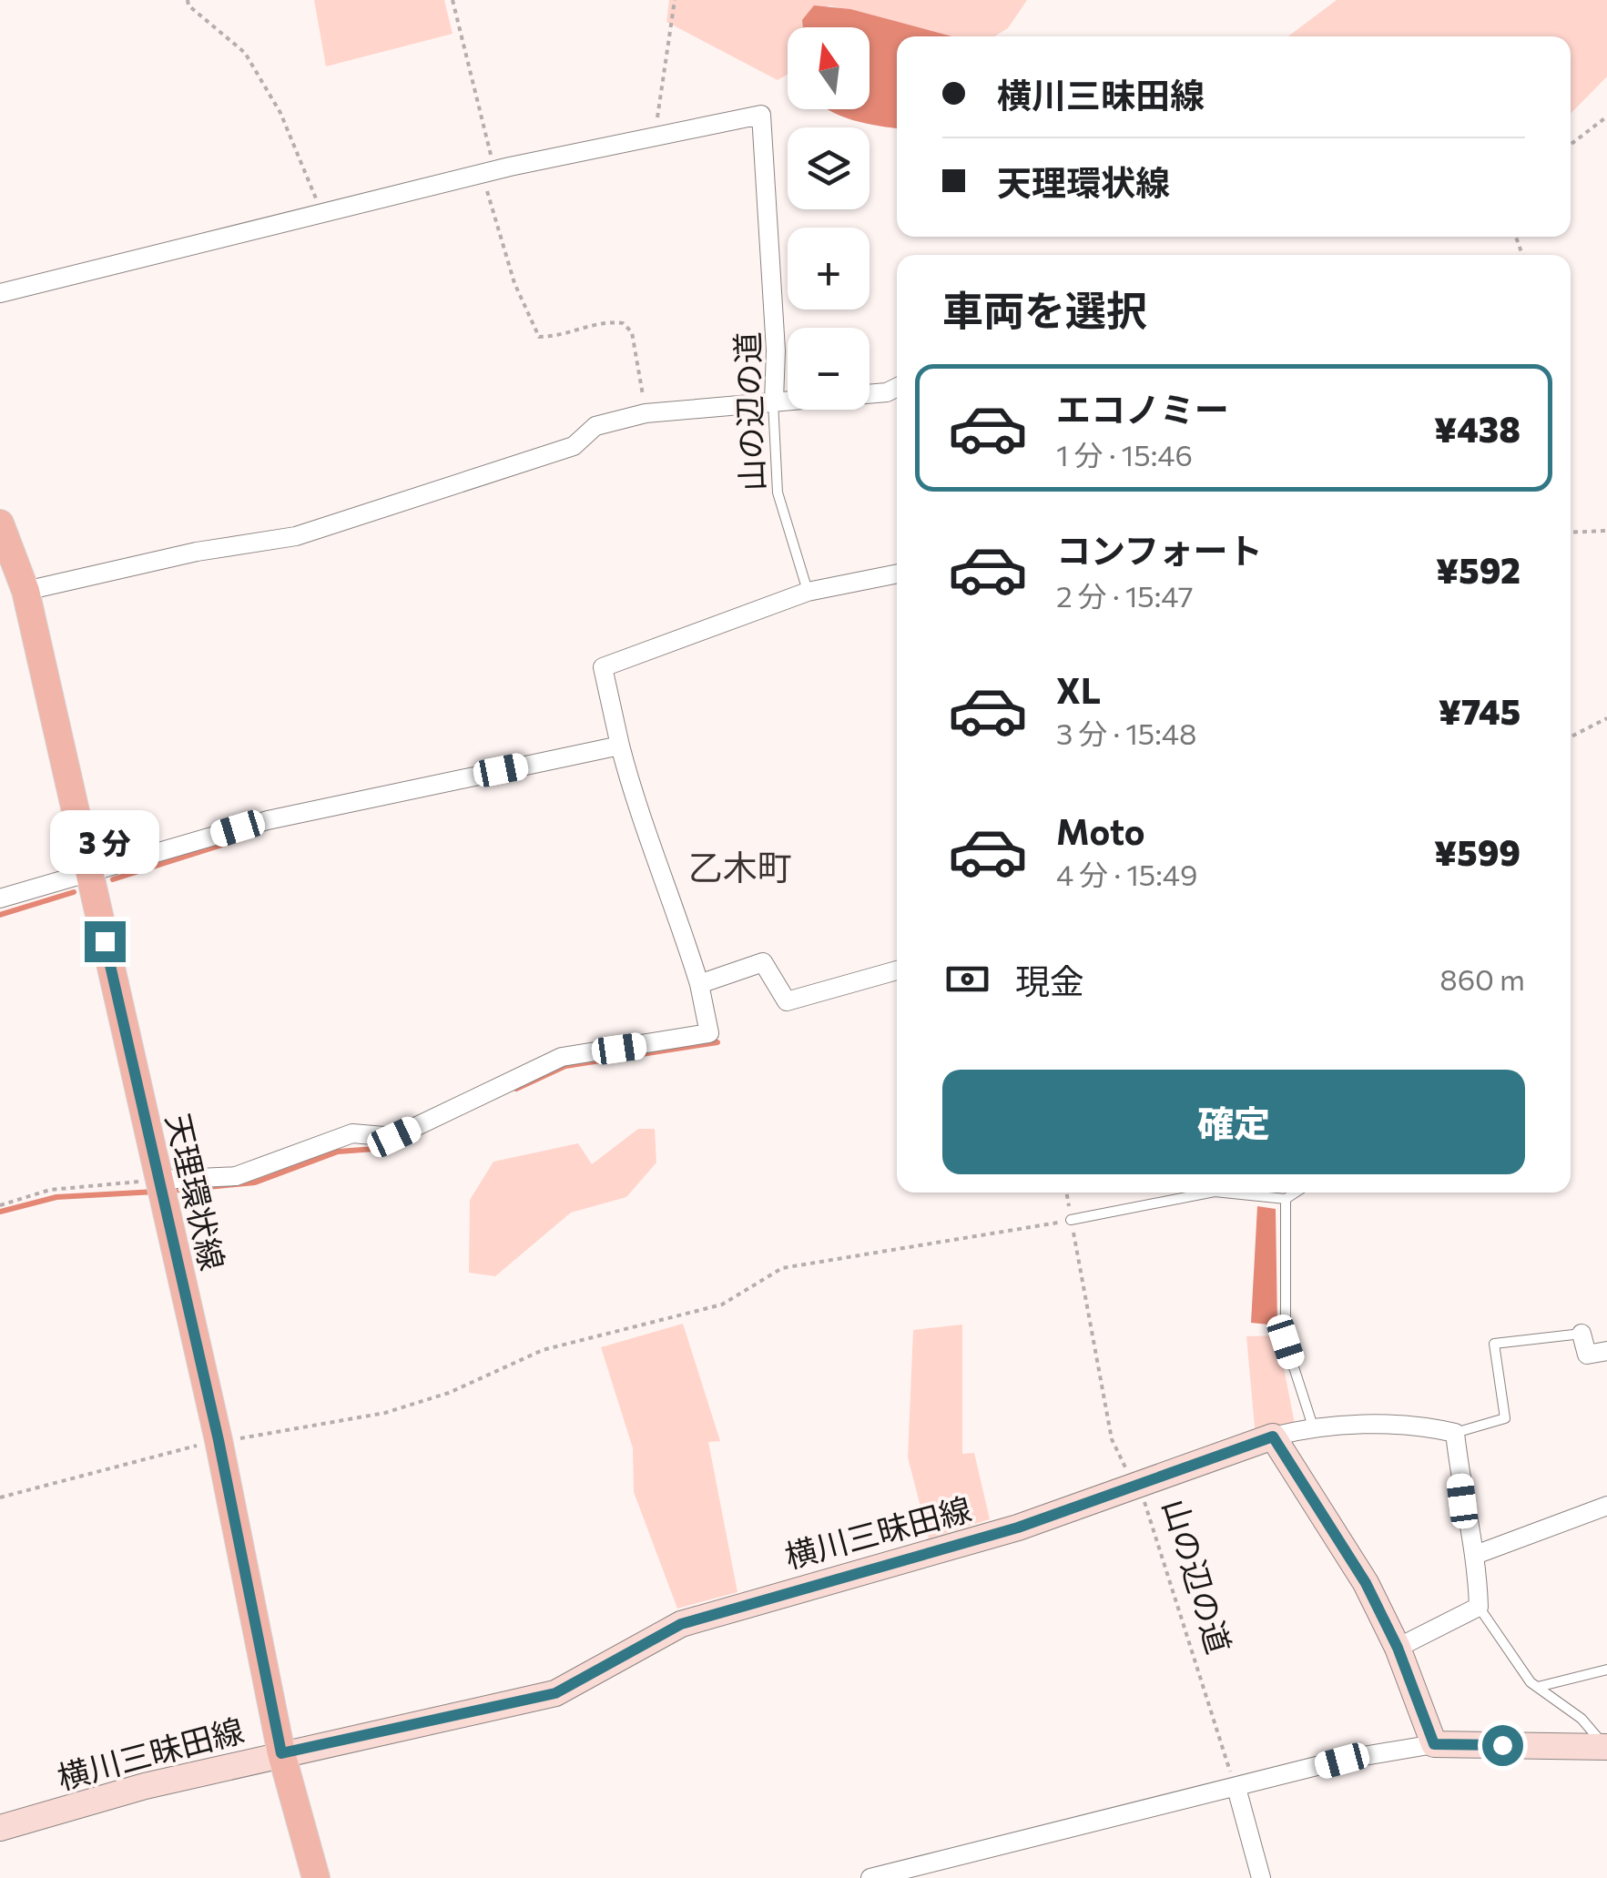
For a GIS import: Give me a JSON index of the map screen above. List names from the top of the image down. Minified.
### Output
{"streets":{"main road":["天理環状線","横川三昧田線"],"street":["山の辺の道"]},"crossings":[["山の辺の道","横川三昧田線"],["天理環状線","横川三昧田線"]],"districts":["乙木町"],"north":"top","page":{"map_buttons":["+","−"],"banner":["横川三昧田線","天理環状線"],"heading":"車両を選択","list":[{"name":"エコノミー","note":"1 分 · 15:46","value":"¥438"},{"name":"コンフォート","note":"2 分 · 15:47","value":"¥592"},{"name":"XL","note":"3 分 · 15:48","value":"¥745"},{"name":"Moto","note":"4 分 · 15:49","value":"¥599"}],"bubble":"3 分","pay":["現金","860 m"],"buttons":"確定"}}
